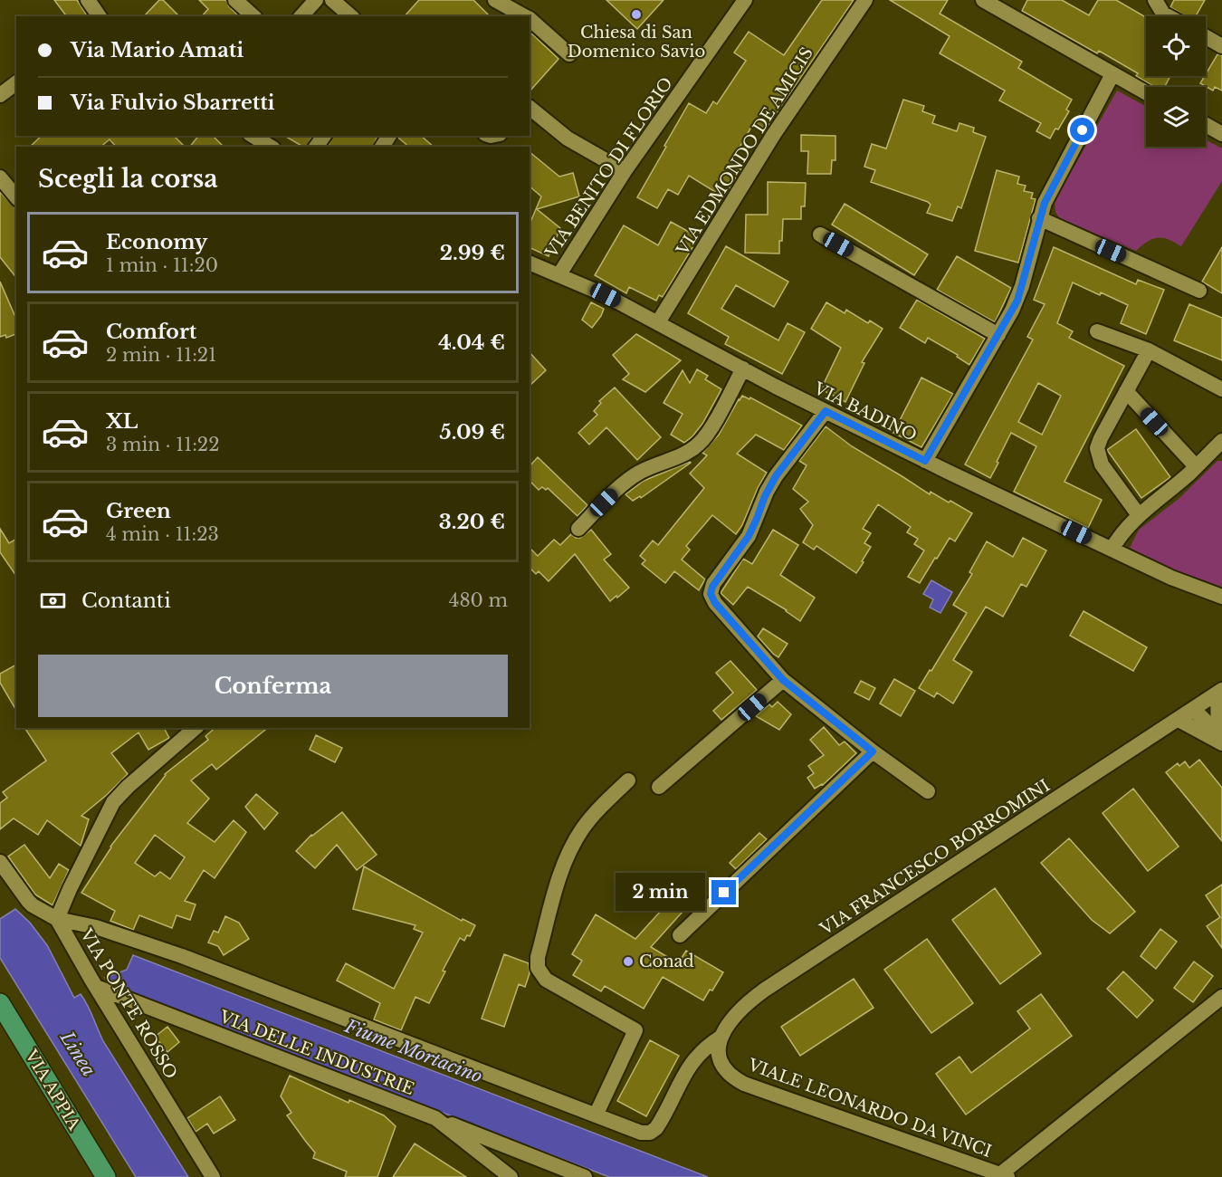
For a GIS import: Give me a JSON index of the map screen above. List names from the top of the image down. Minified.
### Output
{"streets":{"main road":["VIA APPIA"],"street":["VIA EDMONDO DE AMICIS","VIA BENITO DI FLORIO","VIA BADINO","VIA FRANCESCO BORROMINI","VIA PONTE ROSSO","VIA DELLE INDUSTRIE","VIALE LEONARDO DA VINCI"]},"crossings":[["VIA EDMONDO DE AMICIS","VIA BADINO"],["VIA BENITO DI FLORIO","VIA BADINO"],["VIA FRANCESCO BORROMINI","VIALE LEONARDO DA VINCI"],["VIA PONTE ROSSO","VIA DELLE INDUSTRIE"]],"water":["Fiume Mortacino","Linea"],"places":["Chiesa di San Domenico Savio","Conad"],"page":{"banner":["Via Mario Amati","Via Fulvio Sbarretti"],"heading":"Scegli la corsa","list":[{"name":"Economy","note":"1 min · 11:20","value":"2.99 €"},{"name":"Comfort","note":"2 min · 11:21","value":"4.04 €"},{"name":"XL","note":"3 min · 11:22","value":"5.09 €"},{"name":"Green","note":"4 min · 11:23","value":"3.20 €"}],"pay":["Contanti","480 m"],"buttons":"Conferma","bubble":"2 min"}}
